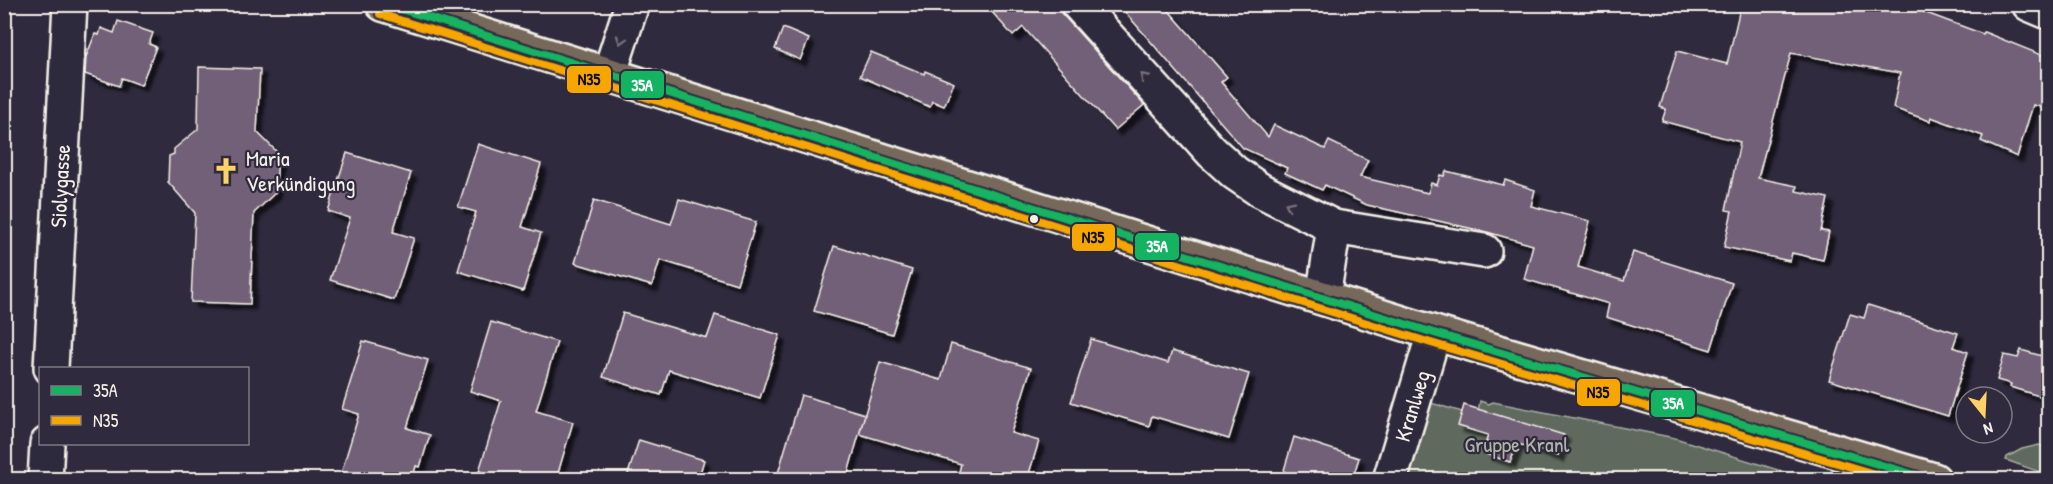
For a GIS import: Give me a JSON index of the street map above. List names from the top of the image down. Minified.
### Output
{"streets":{"street":["Siolygasse","Kranlweg"]},"parks":["Gruppe Kranl"],"places":{"church":["Maria Verkündigung"]},"lines":["transit line 35A","transit line N35"],"legend":["35A","N35"],"north":"bottom"}
